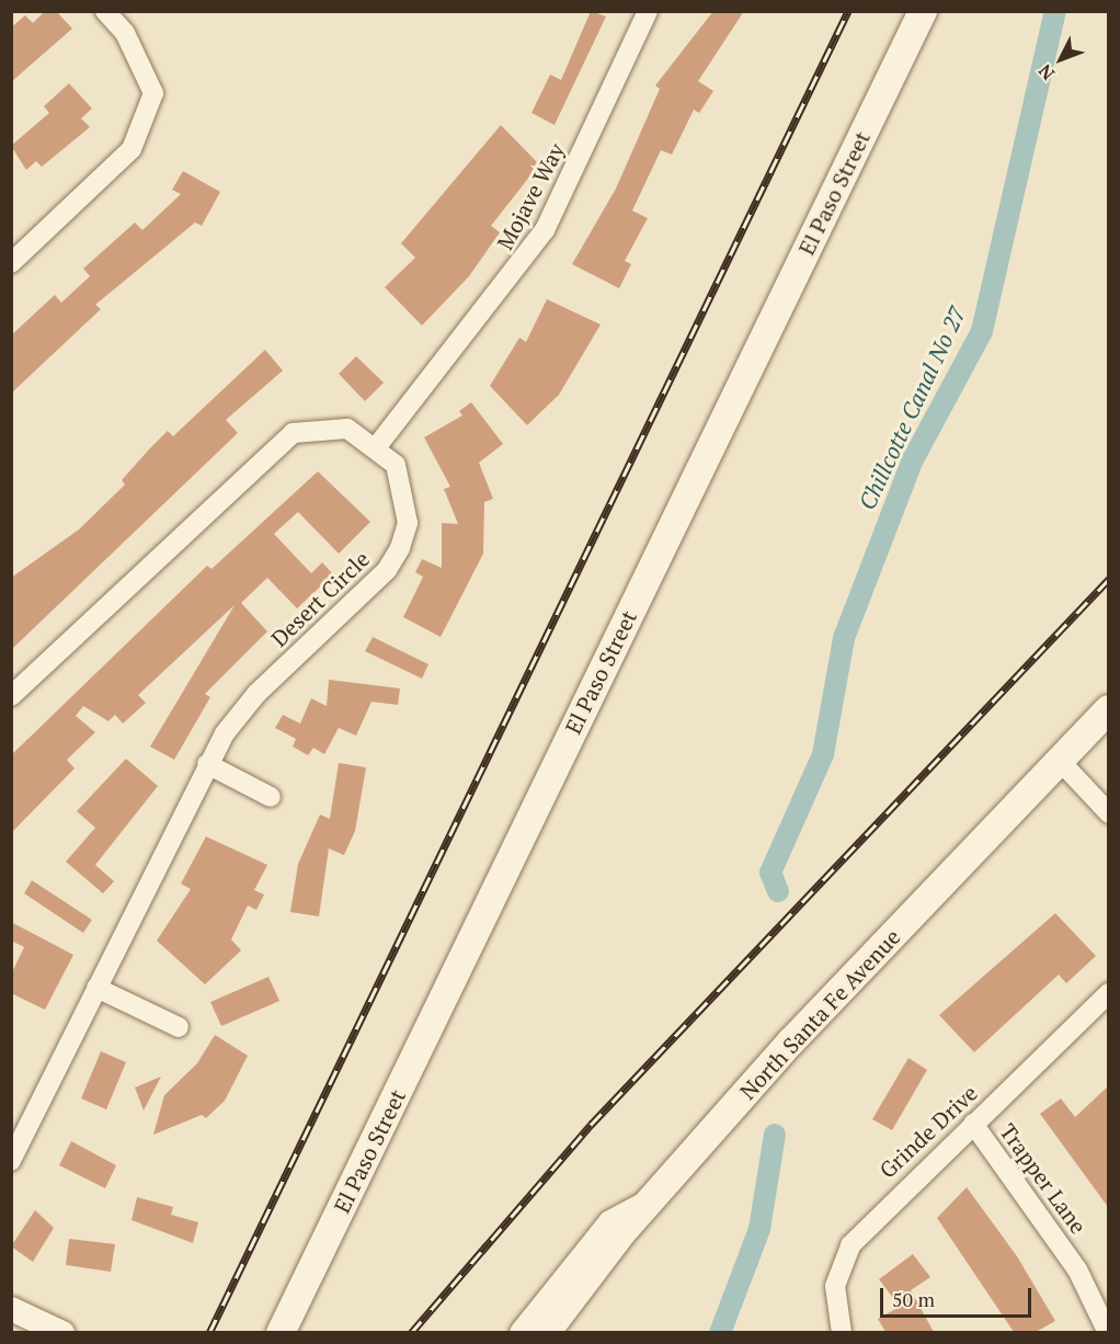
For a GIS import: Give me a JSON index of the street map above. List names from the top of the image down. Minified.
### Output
{"streets":{"main road":["El Paso Street","North Santa Fe Avenue"],"street":["Mojave Way","Desert Circle","Grinde Drive","Trapper Lane"]},"crossings":[["Mojave Way","Desert Circle"],["Grinde Drive","Trapper Lane"]],"water":["Chillcotte Canal No 27"],"scale_bar":"50 m","north":"bottom left"}
